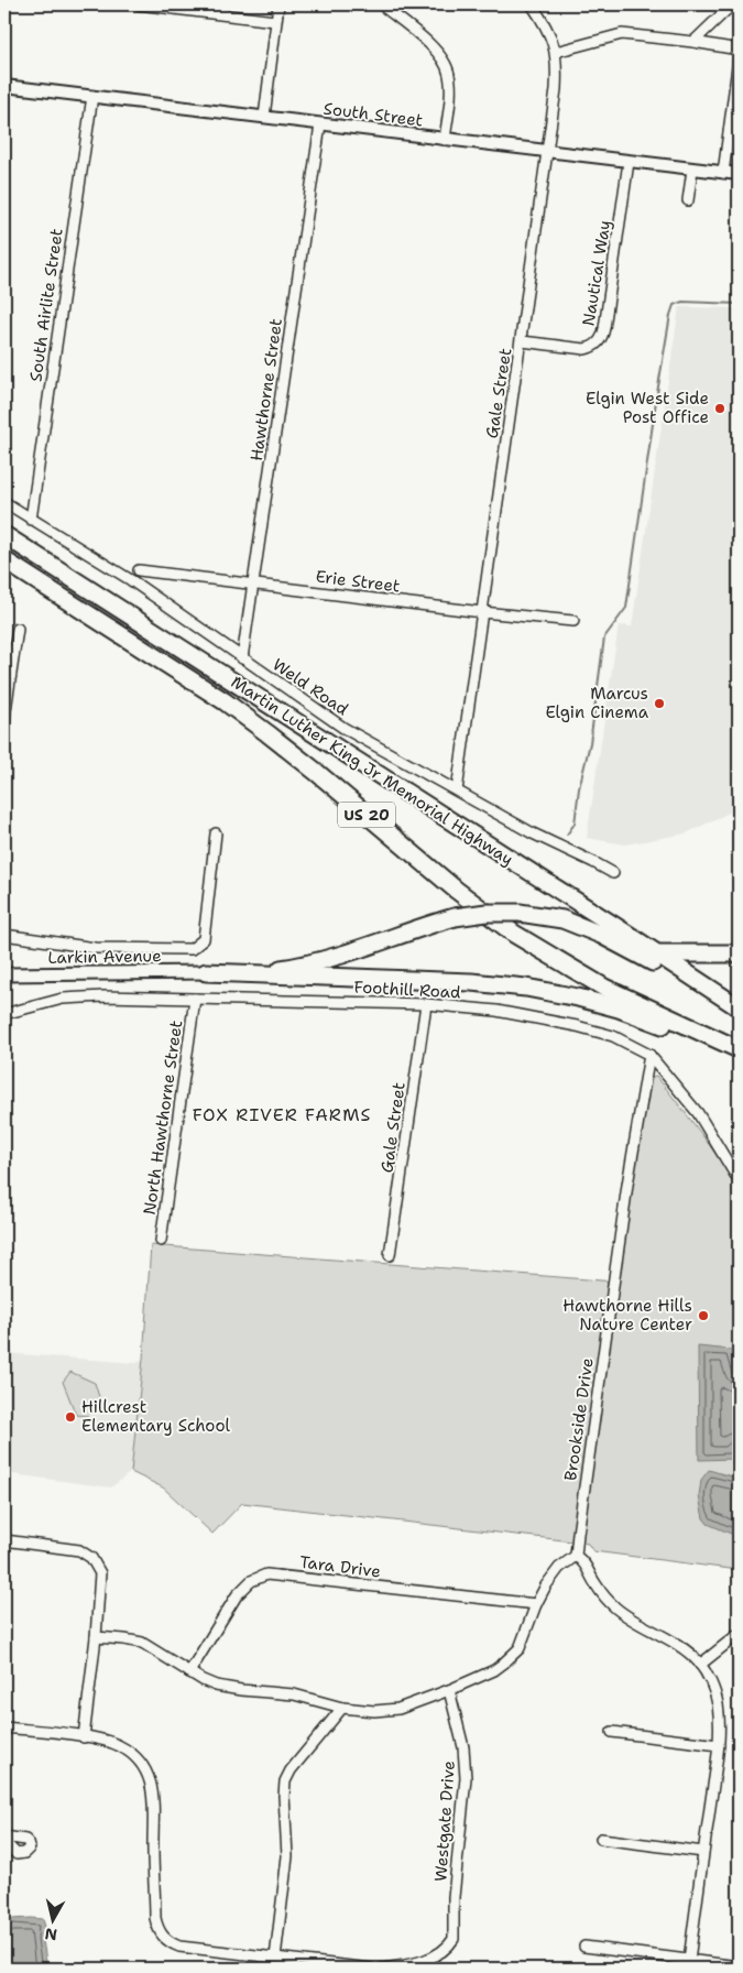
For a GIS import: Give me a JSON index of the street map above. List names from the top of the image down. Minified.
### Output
{"streets":{"highway":["Martin Luther King Jr Memorial Highway","US 20"],"main road":["Larkin Avenue"],"street":["South Street","Nautical Way","South Airlite Street","Hawthorne Street","Gale Street","Erie Street","Weld Road","Foothill Road","North Hawthorne Street","Brookside Drive","Tara Drive","Westgate Drive"]},"crossings":[["South Street","Nautical Way"],["South Street","South Airlite Street"],["South Street","Hawthorne Street"],["South Street","Gale Street"],["Nautical Way","Gale Street"],["South Airlite Street","Weld Road"],["Hawthorne Street","Erie Street"],["Hawthorne Street","Weld Road"],["Gale Street","Erie Street"],["Gale Street","Weld Road"],["Gale Street","Foothill Road"],["Foothill Road","North Hawthorne Street"],["Foothill Road","Brookside Drive"]],"districts":["FOX RIVER FARMS"],"places":["Elgin West Side Post Office","Marcus Elgin Cinema","Hawthorne Hills Nature Center","Hillcrest Elementary School"],"north":"bottom"}
